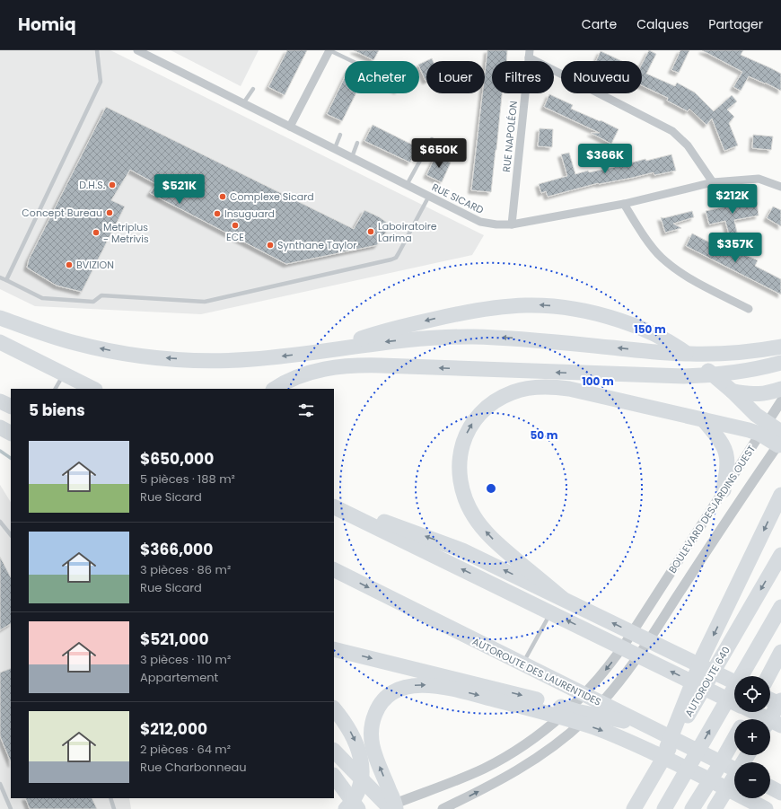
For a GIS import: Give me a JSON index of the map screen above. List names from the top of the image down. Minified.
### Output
{"streets":{"highway":["AUTOROUTE DES LAURENTIDES","AUTOROUTE 640"],"street":["RUE NAPOLÉON","RUE SICARD","BOULEVARD DESJARDINS OUEST"]},"crossings":[["RUE NAPOLÉON","RUE SICARD"]],"places":["D.H.S.","Complexe Sicard","Concept Bureau","Insuguard","ECE","Laboiratoire Larima","Metriplus - Metrivis","Synthane Taylor","BVIZION"],"page":{"header":"Homiq","nav":["Carte","Calques","Partager"],"chip":["Acheter","Louer","Filtres","Nouveau"],"price":["$650K","$366K","$521K","$212K","$357K"],"heading":"5 biens","list":[{"name":"$650,000","note":"5 pièces · 188 m² · Rue Sicard"},{"name":"$366,000","note":"3 pièces · 86 m² · Rue Sicard"},{"name":"$521,000","note":"3 pièces · 110 m² · Appartement"},{"name":"$212,000","note":"2 pièces · 64 m² · Rue Charbonneau"}],"map_buttons":["+","−"]},"rings":["150 m","100 m","50 m"]}
